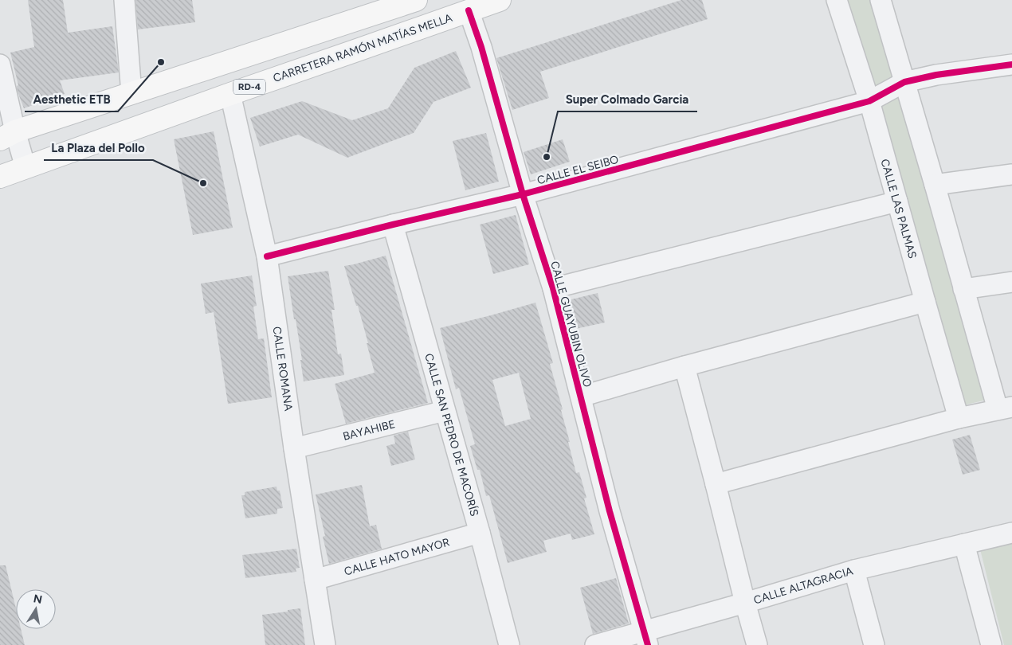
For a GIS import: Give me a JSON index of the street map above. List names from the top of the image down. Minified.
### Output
{"streets":{"main road":["CARRETERA RAMÓN MATÍAS MELLA","RD-4"],"street":["CALLE EL SEIBO","CALLE LAS PALMAS","CALLE GUAYUBIN OLIVO","CALLE ROMANA","BAYAHIBE","CALLE SAN PEDRO DE MACORÍS","CALLE HATO MAYOR","CALLE ALTAGRACIA"]},"crossings":[["CARRETERA RAMÓN MATÍAS MELLA","CALLE GUAYUBIN OLIVO"],["CARRETERA RAMÓN MATÍAS MELLA","CALLE ROMANA"],["CALLE EL SEIBO","CALLE LAS PALMAS"],["CALLE EL SEIBO","CALLE GUAYUBIN OLIVO"],["CALLE EL SEIBO","CALLE ROMANA"],["CALLE EL SEIBO","CALLE SAN PEDRO DE MACORÍS"],["CALLE GUAYUBIN OLIVO","CALLE ALTAGRACIA"],["CALLE ROMANA","BAYAHIBE"],["CALLE ROMANA","CALLE HATO MAYOR"],["BAYAHIBE","CALLE SAN PEDRO DE MACORÍS"],["CALLE SAN PEDRO DE MACORÍS","CALLE HATO MAYOR"]],"places":["Aesthetic ETB","Super Colmado Garcia","La Plaza del Pollo"],"north":"top"}
